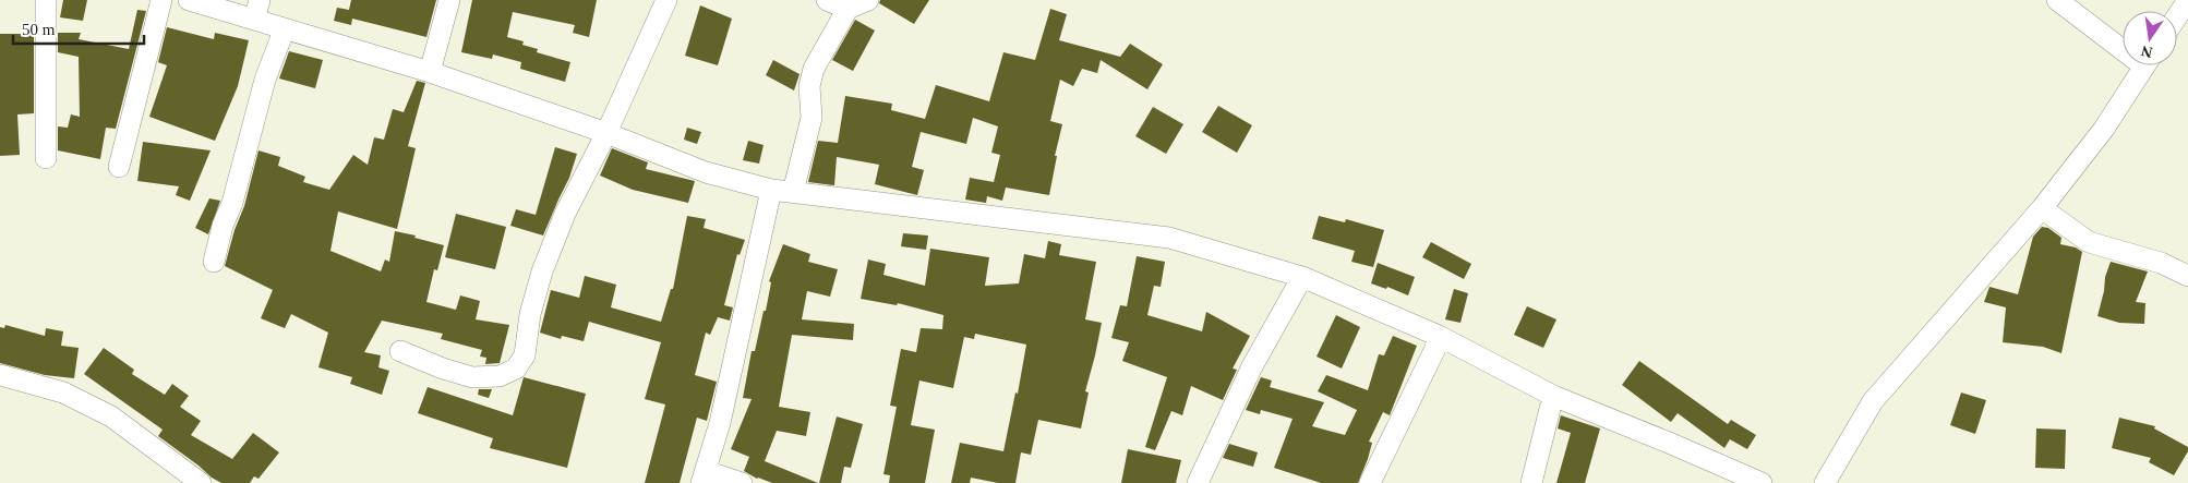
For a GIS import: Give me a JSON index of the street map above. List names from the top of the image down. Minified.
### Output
{"scale_bar":"50 m","north":"bottom"}
